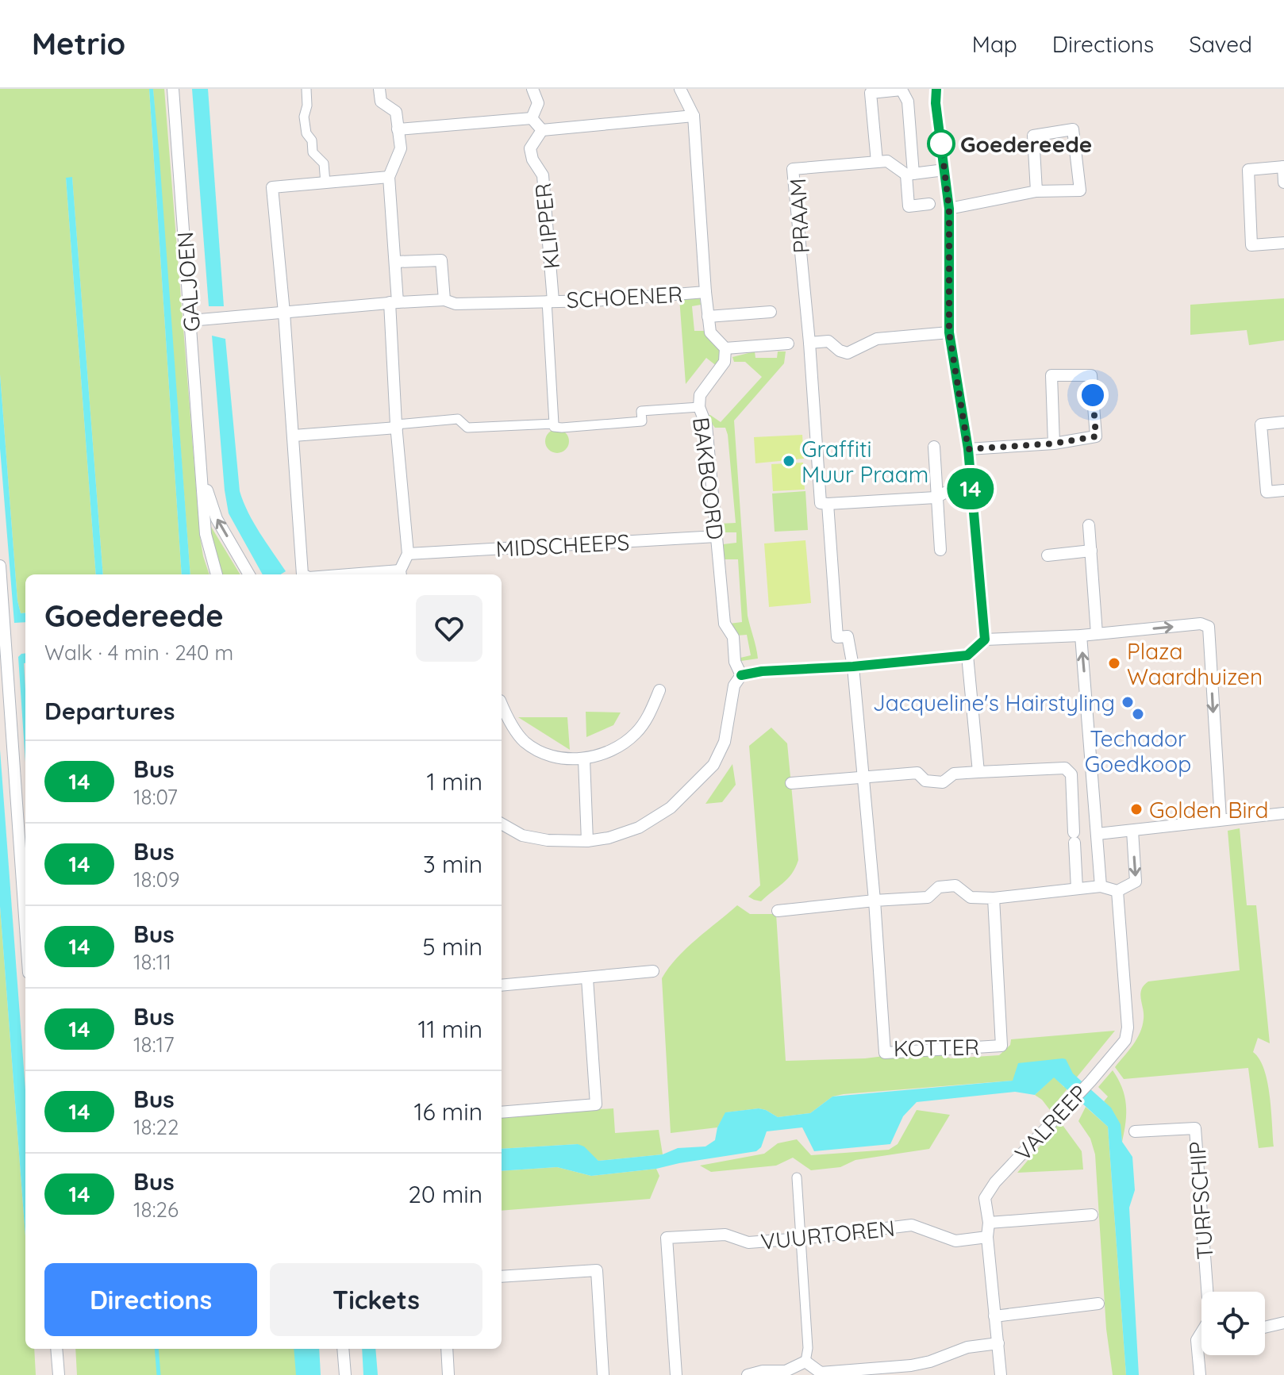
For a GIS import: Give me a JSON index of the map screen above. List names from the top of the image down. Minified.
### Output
{"streets":{"street":["PRAAM","KLIPPER","GALJOEN","SCHOENER","BAKBOORD","MIDSCHEEPS","KOTTER","VALREEP","TURFSCHIP","VUURTOREN"]},"crossings":[["KLIPPER","SCHOENER"],["GALJOEN","SCHOENER"],["BAKBOORD","MIDSCHEEPS"],["VALREEP","VUURTOREN"]],"places":["Goedereede","Graffiti Muur Praam","Plaza Waardhuizen","Jacqueline's Hairstyling","Techador Goedkoop","Golden Bird"],"lines":["bus line 14"],"page":{"header":"Metrio","nav":["Map","Directions","Saved"],"on_map":"14","heading":[["Goedereede","Walk · 4 min · 240 m"],"Departures"],"list":[{"mark":"14","name":"Bus","note":"18:07","value":"1 min"},{"mark":"14","name":"Bus","note":"18:09","value":"3 min"},{"mark":"14","name":"Bus","note":"18:11","value":"5 min"},{"mark":"14","name":"Bus","note":"18:17","value":"11 min"},{"mark":"14","name":"Bus","note":"18:22","value":"16 min"},{"mark":"14","name":"Bus","note":"18:26","value":"20 min"}],"buttons":["Directions","Tickets"]}}
